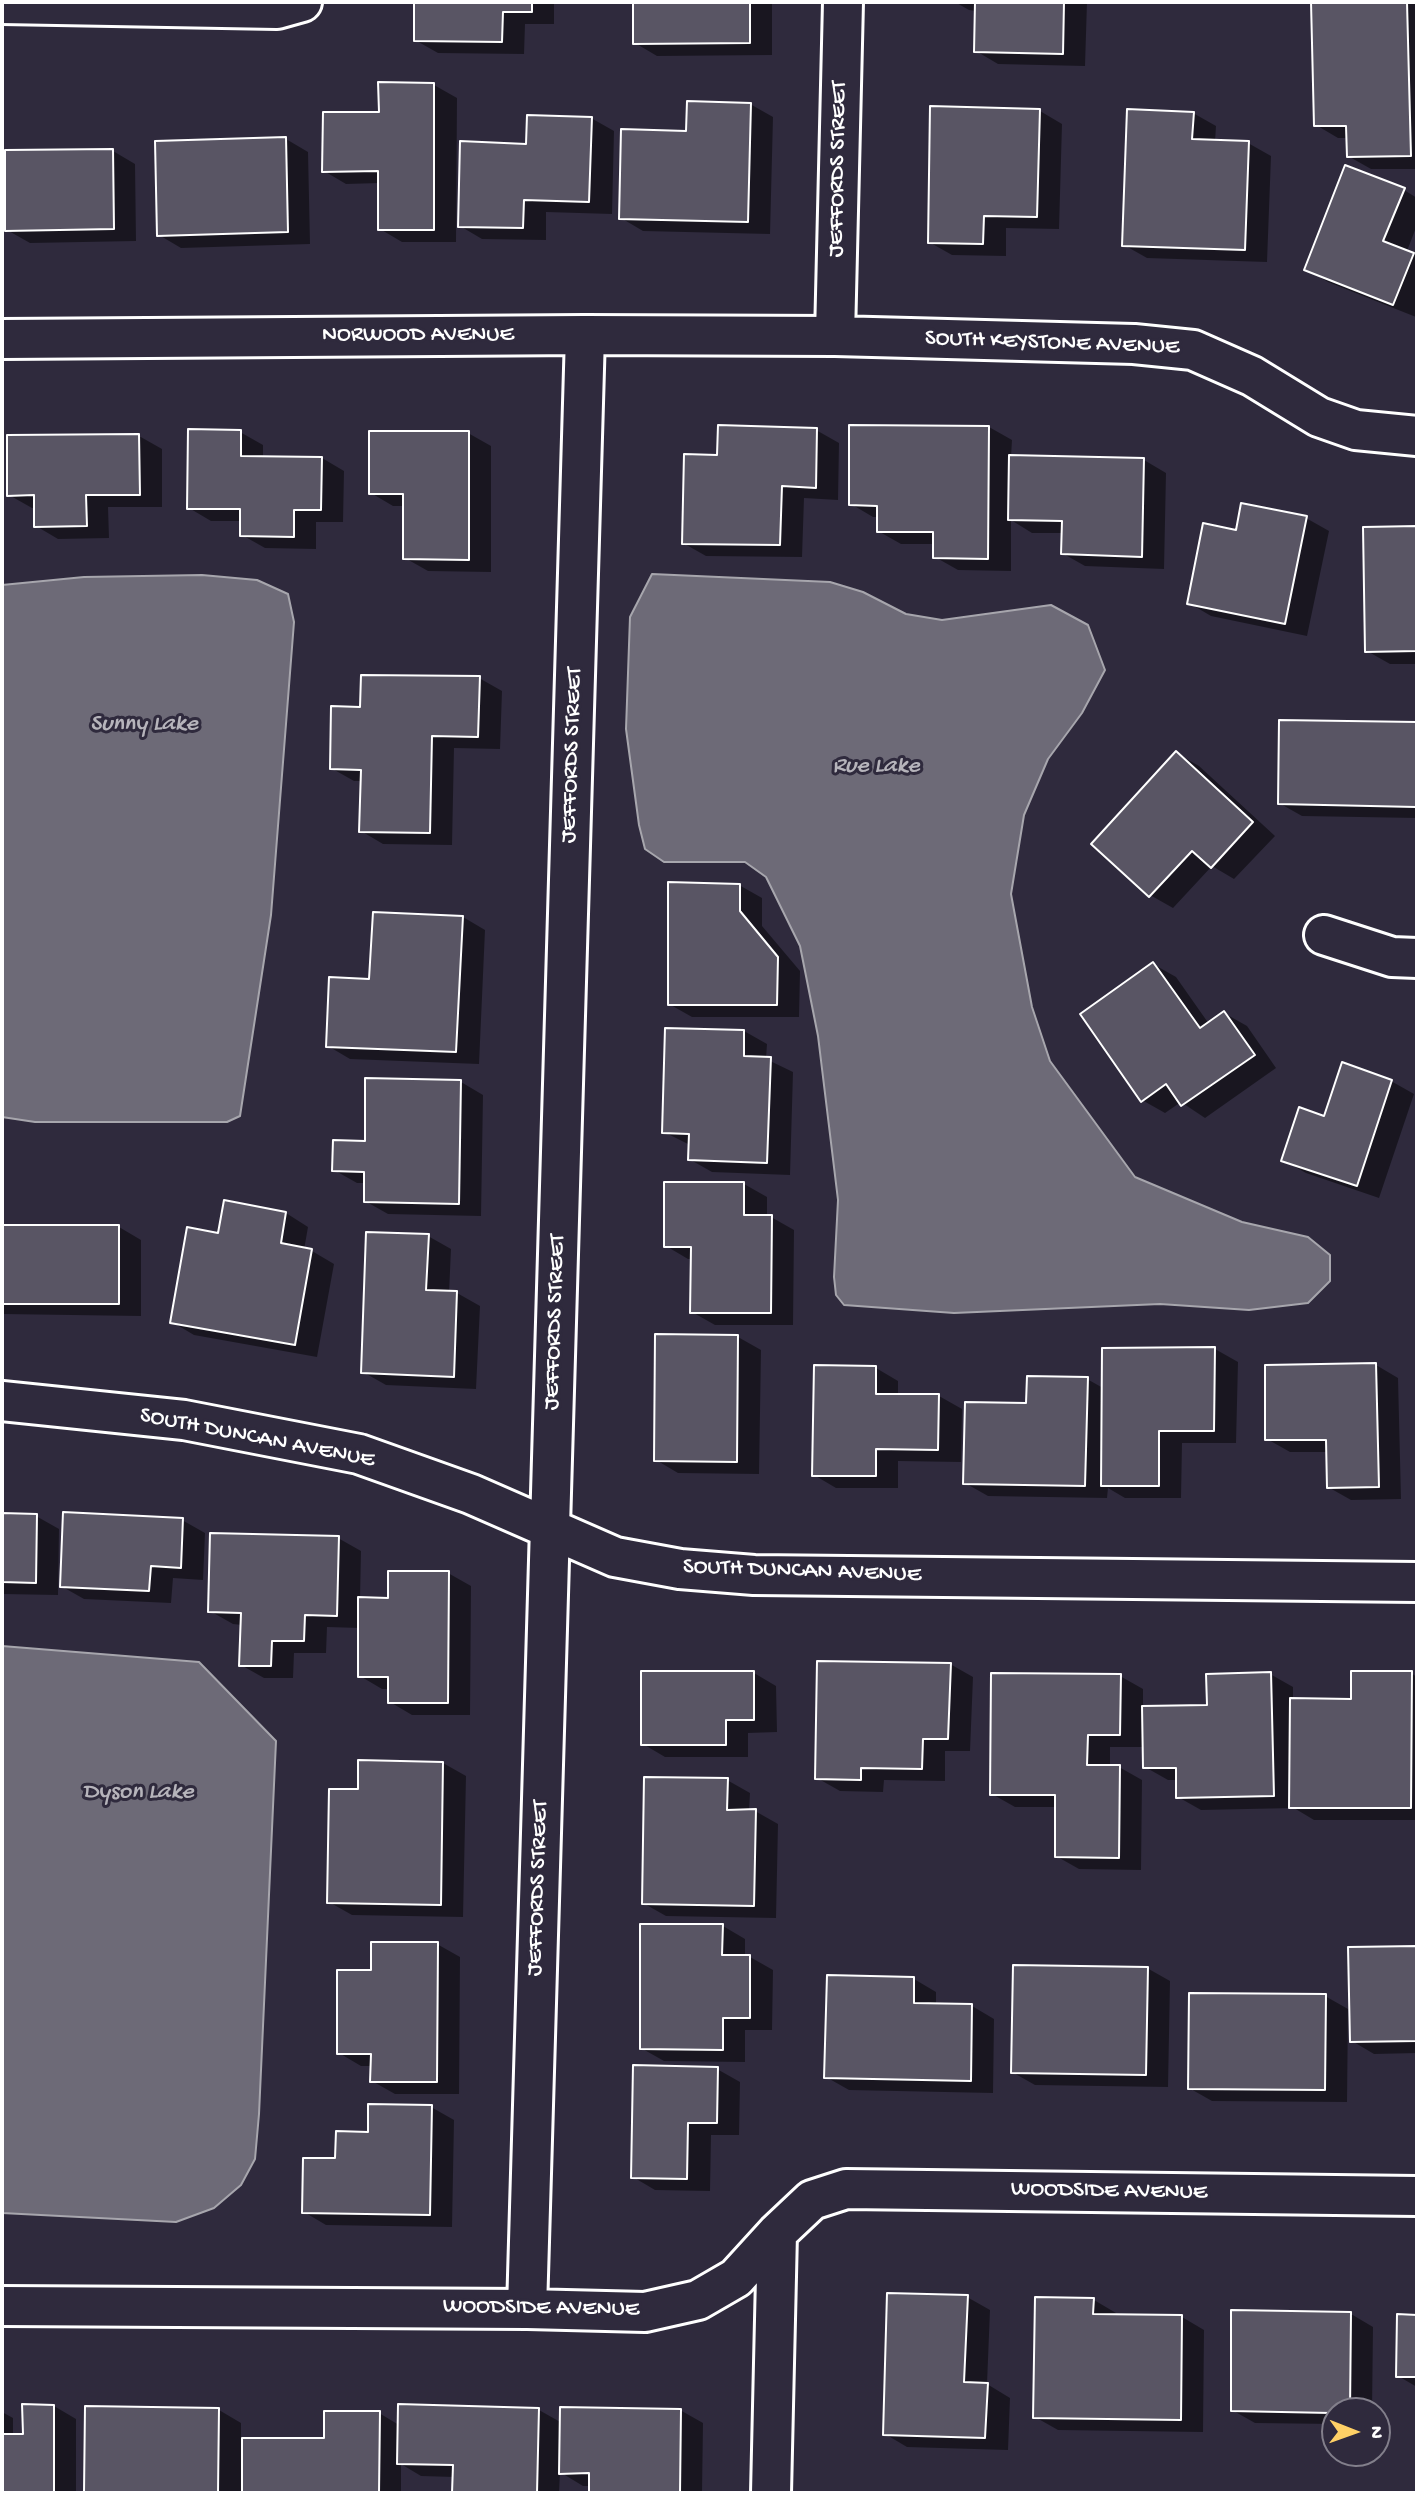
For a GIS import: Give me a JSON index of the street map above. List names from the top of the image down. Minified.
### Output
{"streets":{"street":["JEFFORDS STREET","NORWOOD AVENUE","SOUTH KEYSTONE AVENUE","SOUTH DUNCAN AVENUE","WOODSIDE AVENUE"]},"crossings":[["JEFFORDS STREET","NORWOOD AVENUE"],["JEFFORDS STREET","SOUTH KEYSTONE AVENUE"],["JEFFORDS STREET","SOUTH DUNCAN AVENUE"],["JEFFORDS STREET","WOODSIDE AVENUE"],["NORWOOD AVENUE","SOUTH KEYSTONE AVENUE"]],"water":["Sunny Lake","Rue Lake","Dyson Lake"],"north":"right"}
